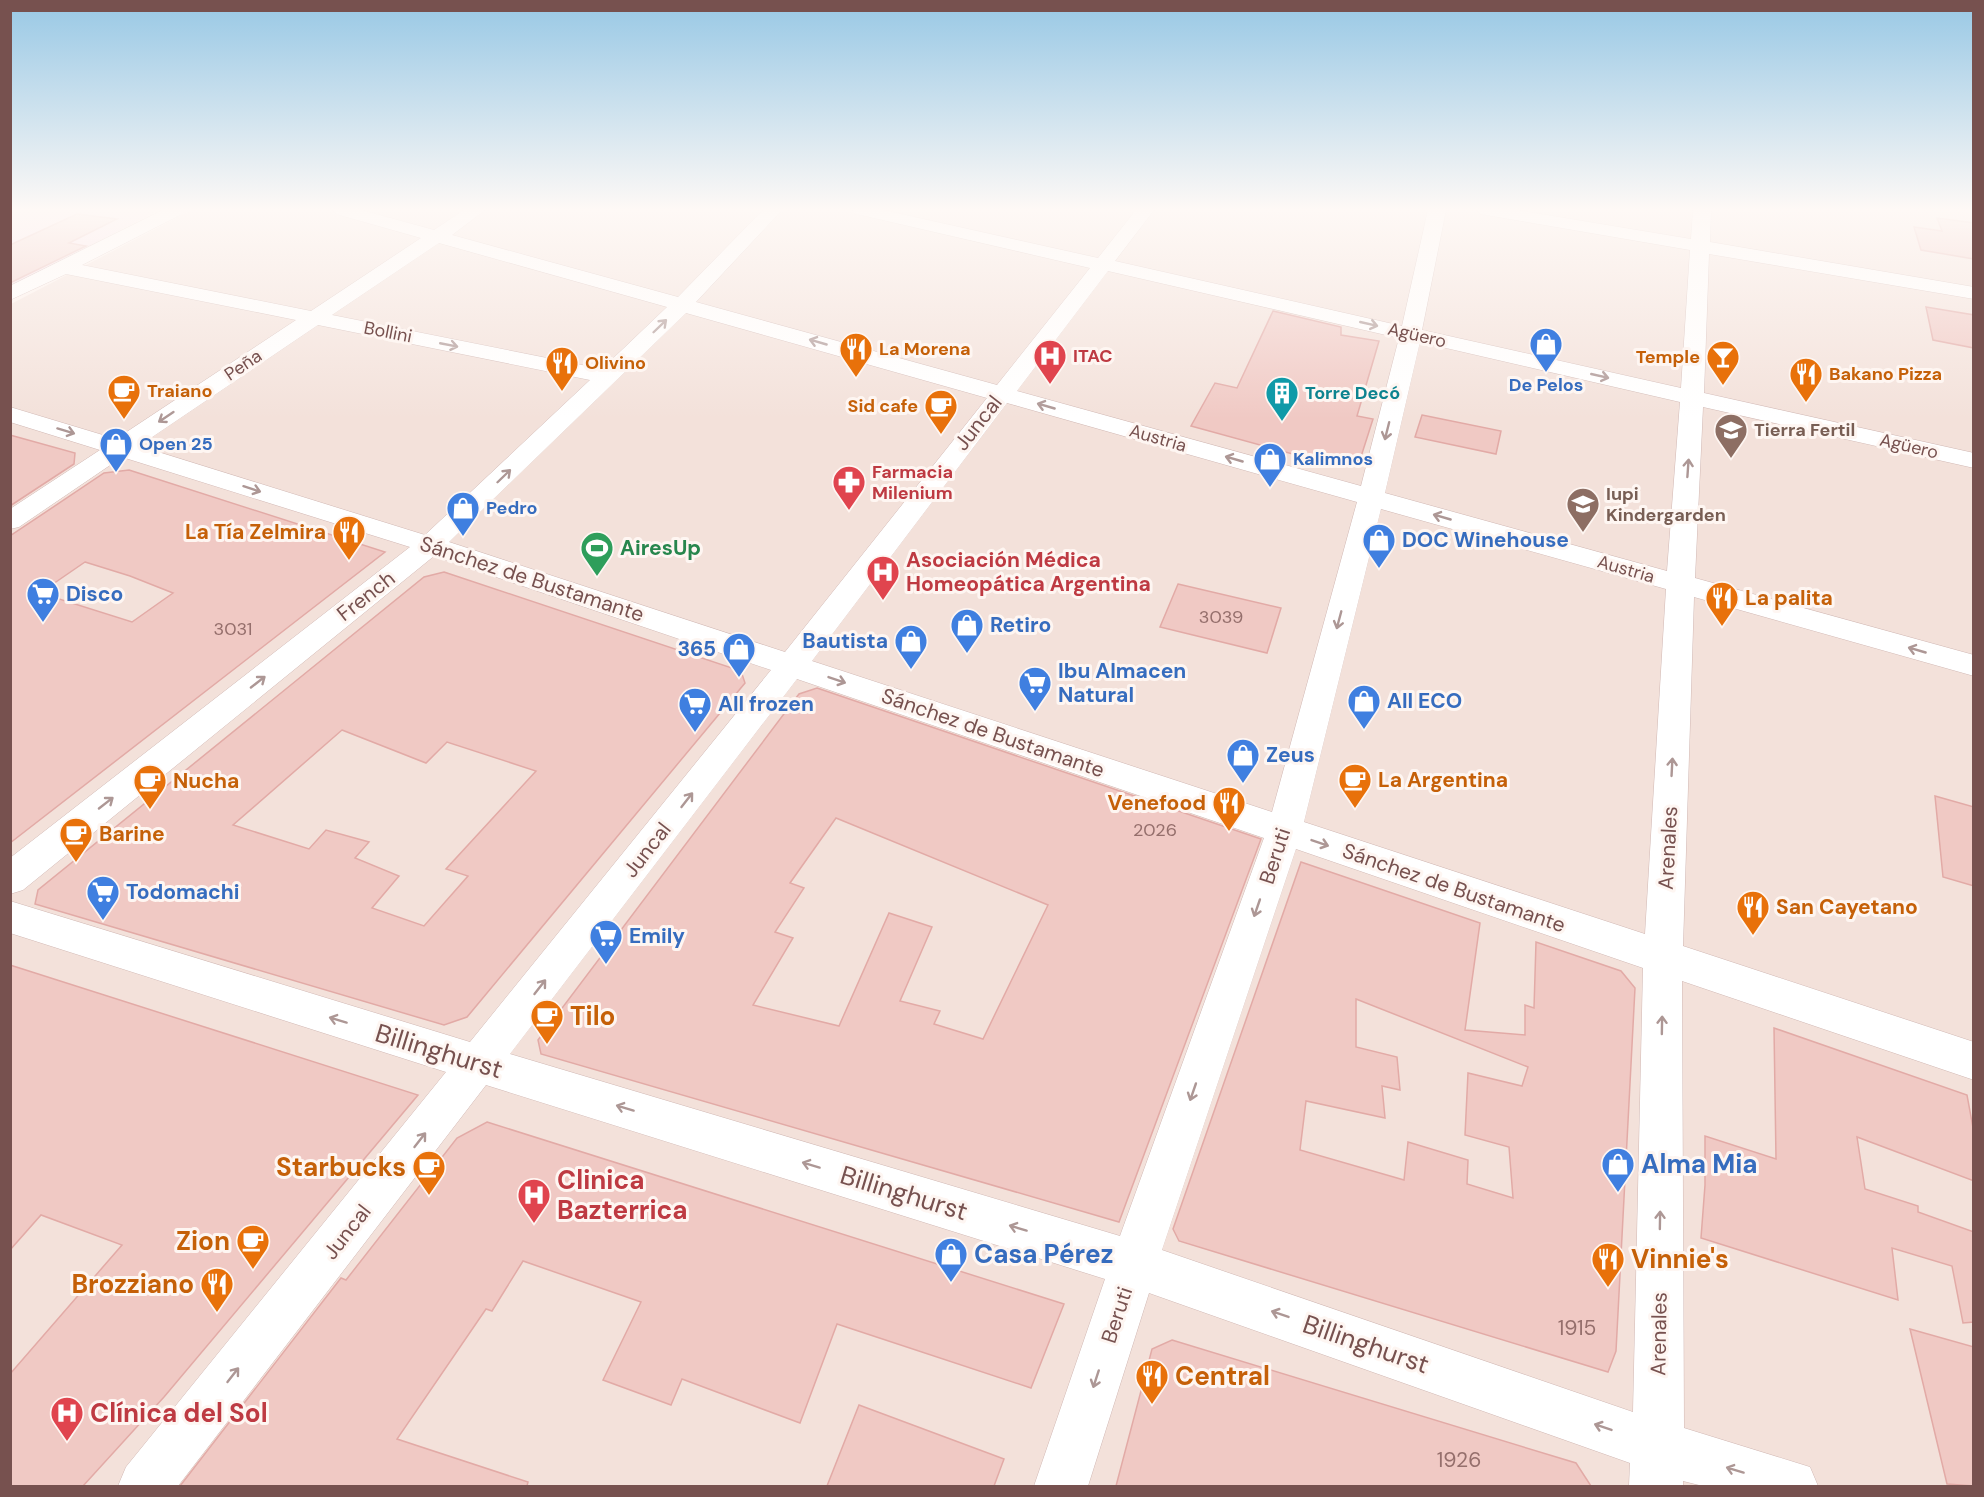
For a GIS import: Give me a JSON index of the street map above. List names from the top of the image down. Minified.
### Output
{"streets":{"street":["Bollini","Agüero","Peña","Juncal","Austria","Sánchez de Bustamante","French","Arenales","Beruti","Billinghurst"]},"crossings":[["Bollini","Peña"],["Bollini","French"],["Agüero","Arenales"],["Agüero","Beruti"],["Peña","Sánchez de Bustamante"],["Juncal","Austria"],["Juncal","Sánchez de Bustamante"],["Juncal","Billinghurst"],["Austria","French"],["Austria","Arenales"],["Austria","Beruti"],["Sánchez de Bustamante","French"],["Sánchez de Bustamante","Arenales"],["Sánchez de Bustamante","Beruti"],["Arenales","Billinghurst"],["Beruti","Billinghurst"]],"one_way":["Bollini","Agüero","Peña","Juncal","Austria","Sánchez de Bustamante","French","Arenales","Beruti","Billinghurst"],"places":{"shop":["De Pelos","Open 25","Kalimnos","Pedro","DOC Winehouse","Retiro","Bautista","365","All ECO","Zeus","Alma Mia","Casa Pérez"],"restaurant":["La Morena","Olivino","Bakano Pizza","La Tía Zelmira","La palita","Venefood","San Cayetano","Vinnie's","Brozziano","Central"],"hospital":["ITAC","Asociación Médica Homeopática Argentina","Clinica Bazterrica","Clínica del Sol"],"bar":["Temple"],"cafe":["Traiano","Sid cafe","La Argentina","Nucha","Barine","Tilo","Starbucks","Zion"],"building":["Torre Decó"],"school or university":["Tierra Fertil","Iupi Kindergarden"],"pharmacy":["Farmacia Milenium"],"sports":["AiresUp"],"supermarket":["Disco","Ibu Almacen Natural","All frozen","Todomachi","Emily"]},"house_numbers":["3039","3031","2026","1915","1926"]}
